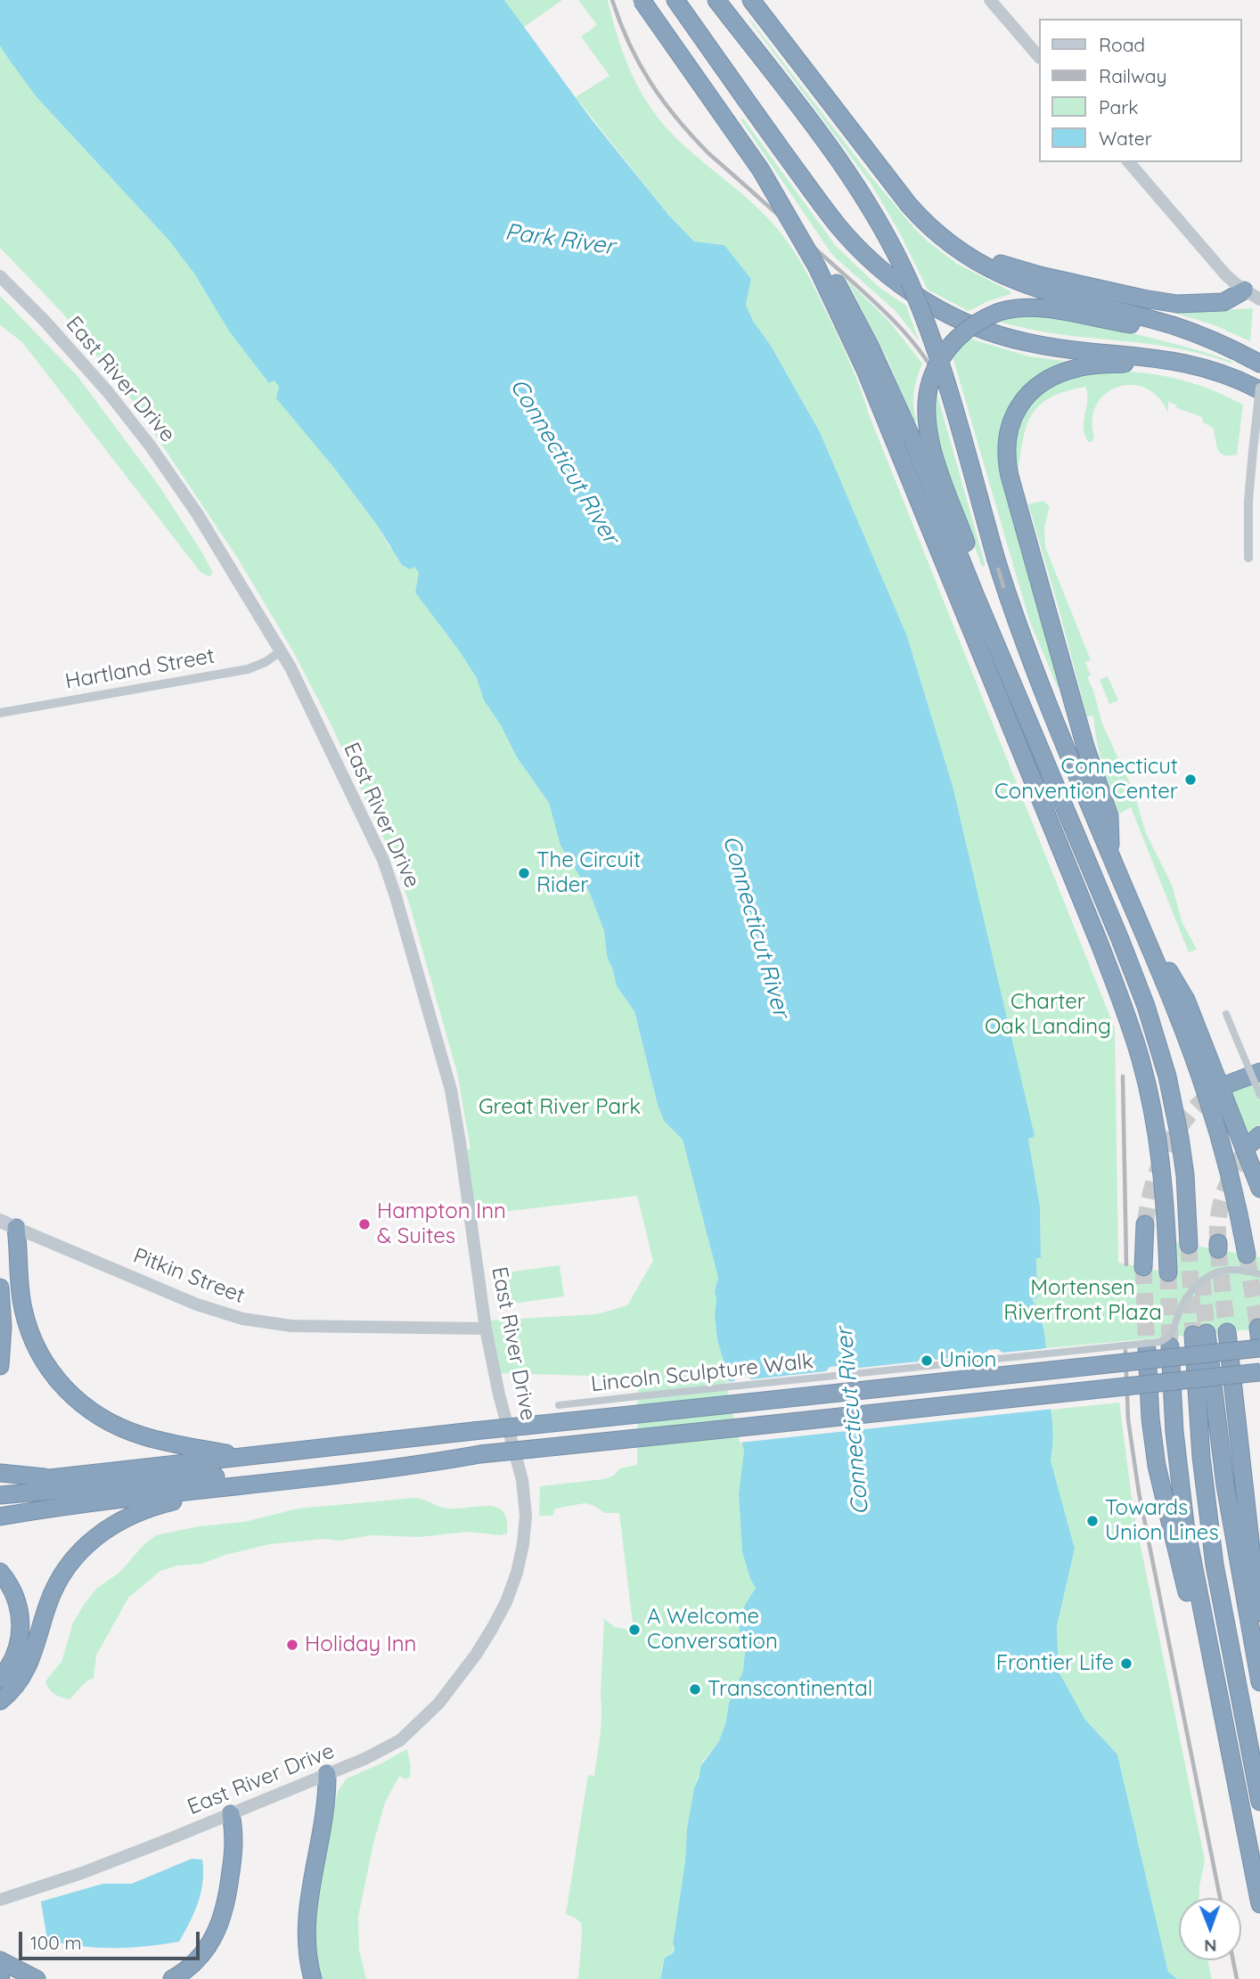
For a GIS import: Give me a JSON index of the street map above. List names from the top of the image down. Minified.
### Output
{"streets":{"street":["East River Drive","Hartland Street","Pitkin Street","Lincoln Sculpture Walk"]},"crossings":[["East River Drive","Hartland Street"],["East River Drive","Pitkin Street"]],"water":["Park River","Connecticut River"],"parks":["Charter Oak Landing","Great River Park","Mortensen Riverfront Plaza"],"places":["Connecticut Convention Center","The Circuit Rider","Hampton Inn & Suites","Union","Towards Union Lines","A Welcome Conversation","Holiday Inn","Frontier Life","Transcontinental"],"legend":["Road","Railway","Park","Water"],"scale_bar":"100 m","north":"bottom"}
